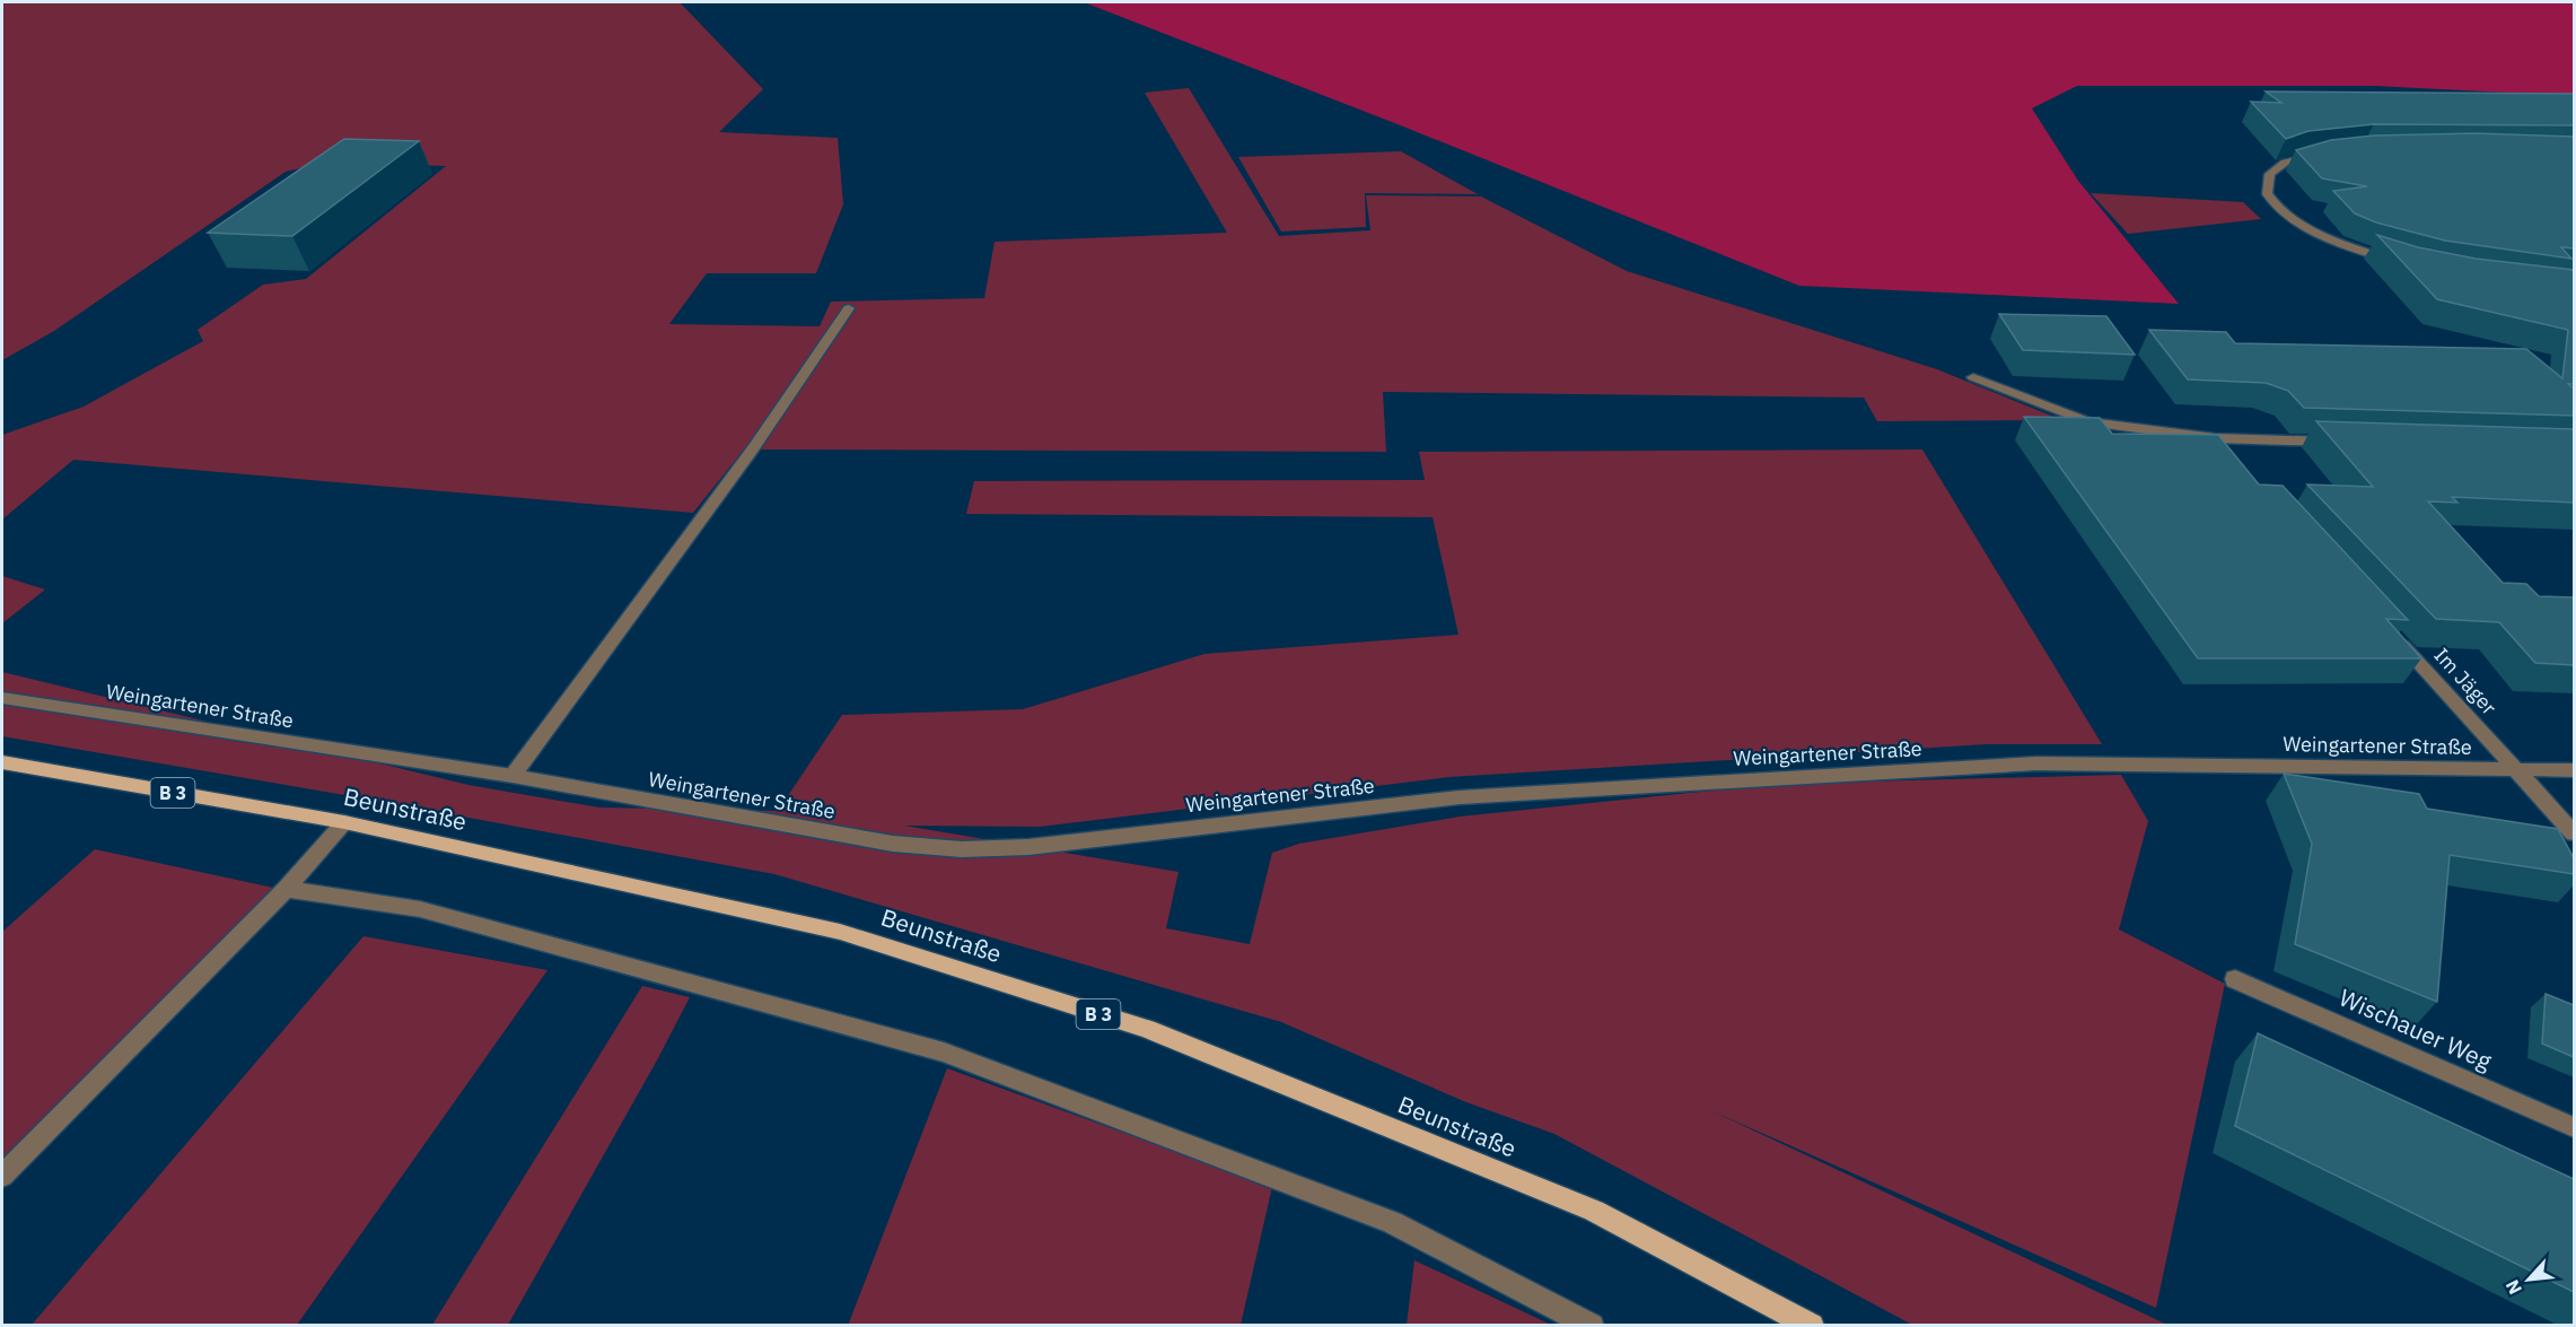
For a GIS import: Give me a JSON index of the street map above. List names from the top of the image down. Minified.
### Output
{"streets":{"main road":["B 3","Beunstraße"],"street":["Im Jäger","Weingartener Straße","Wischauer Weg"]},"crossings":[["Im Jäger","Weingartener Straße"]],"north":"bottom left"}
